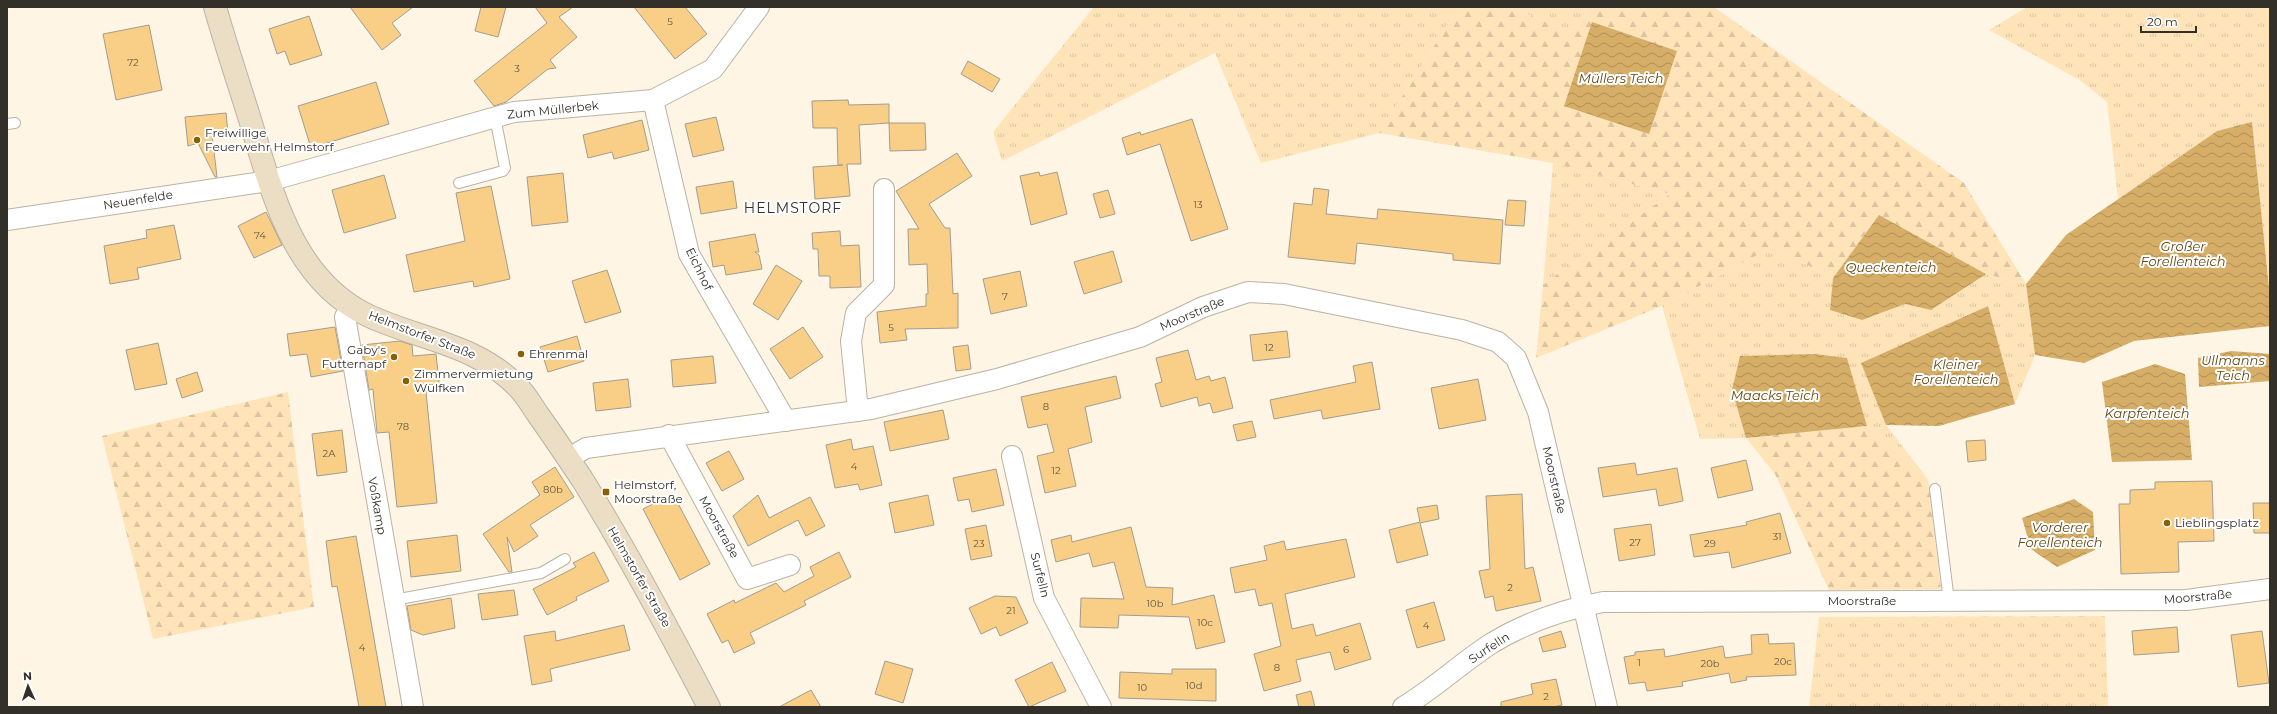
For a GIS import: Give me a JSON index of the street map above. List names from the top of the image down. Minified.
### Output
{"streets":{"main road":["Helmstorfer Straße"],"street":["Zum Müllerbek","Neuenfelde","Eichhof","Moorstraße","Voßkamp","Surfelln"]},"crossings":[["Zum Müllerbek","Neuenfelde"],["Zum Müllerbek","Eichhof"],["Zum Müllerbek","Helmstorfer Straße"],["Neuenfelde","Helmstorfer Straße"],["Eichhof","Moorstraße"],["Moorstraße","Helmstorfer Straße"],["Moorstraße","Surfelln"],["Helmstorfer Straße","Voßkamp"]],"districts":["HELMSTORF"],"water":["Müllers Teich","Großer Forellenteich","Queckenteich","Ullmanns Teich","Kleiner Forellenteich","Maacks Teich","Karpfenteich","Vorderer Forellenteich"],"places":{"other":["Freiwillige Feuerwehr Helmstorf","Ehrenmal","Gaby's Futternapf","Zimmervermietung Wülfken","Lieblingsplatz"],"transit":["Helmstorf, Moorstraße"]},"house_numbers":["5","72","3","13","74","7","5","12","8","78","2A","4","12","80b","31","27","23","29","2","10b","21","10c","4","4","6","20c","1","20b","8","10d","10","2"],"scale_bar":"20 m","north":"top"}
